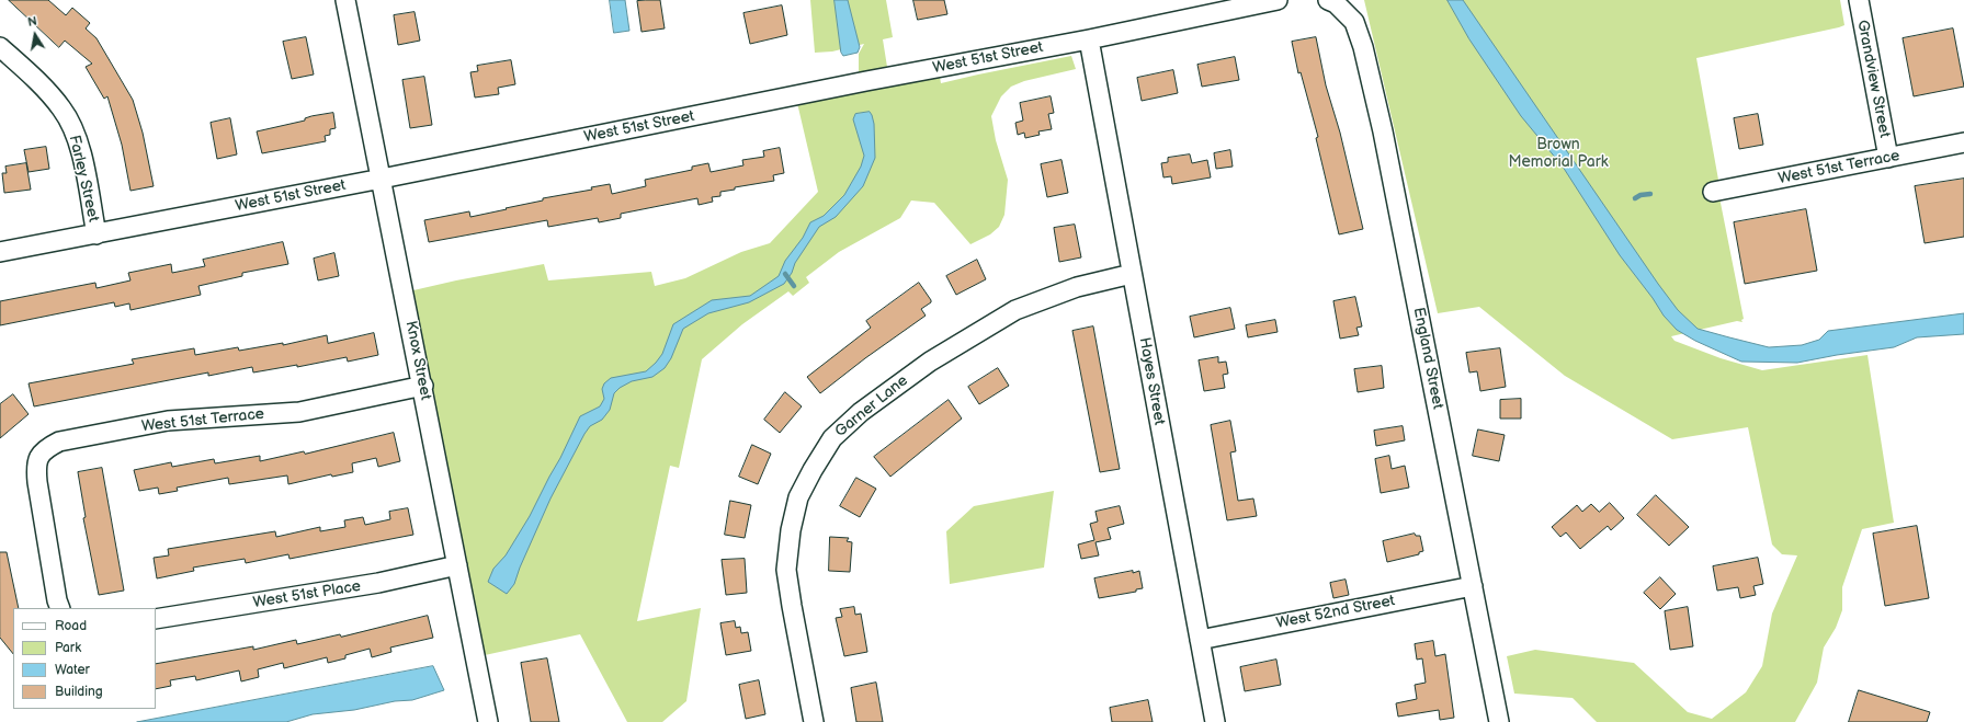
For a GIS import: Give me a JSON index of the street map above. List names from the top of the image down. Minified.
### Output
{"streets":{"street":["West 51st Street","Grandview Street","West 51st Terrace","Farley Street","England Street","Knox Street","Hayes Street","Garner Lane","West 51st Place","West 52nd Street"]},"crossings":[["West 51st Street","Farley Street"],["West 51st Street","Knox Street"],["West 51st Street","Hayes Street"],["Grandview Street","West 51st Terrace"],["West 51st Terrace","Knox Street"],["England Street","West 52nd Street"],["Knox Street","West 51st Place"],["Hayes Street","Garner Lane"],["Hayes Street","West 52nd Street"]],"parks":["Brown Memorial Park"],"legend":["Road","Park","Water","Building"],"north":"top"}
